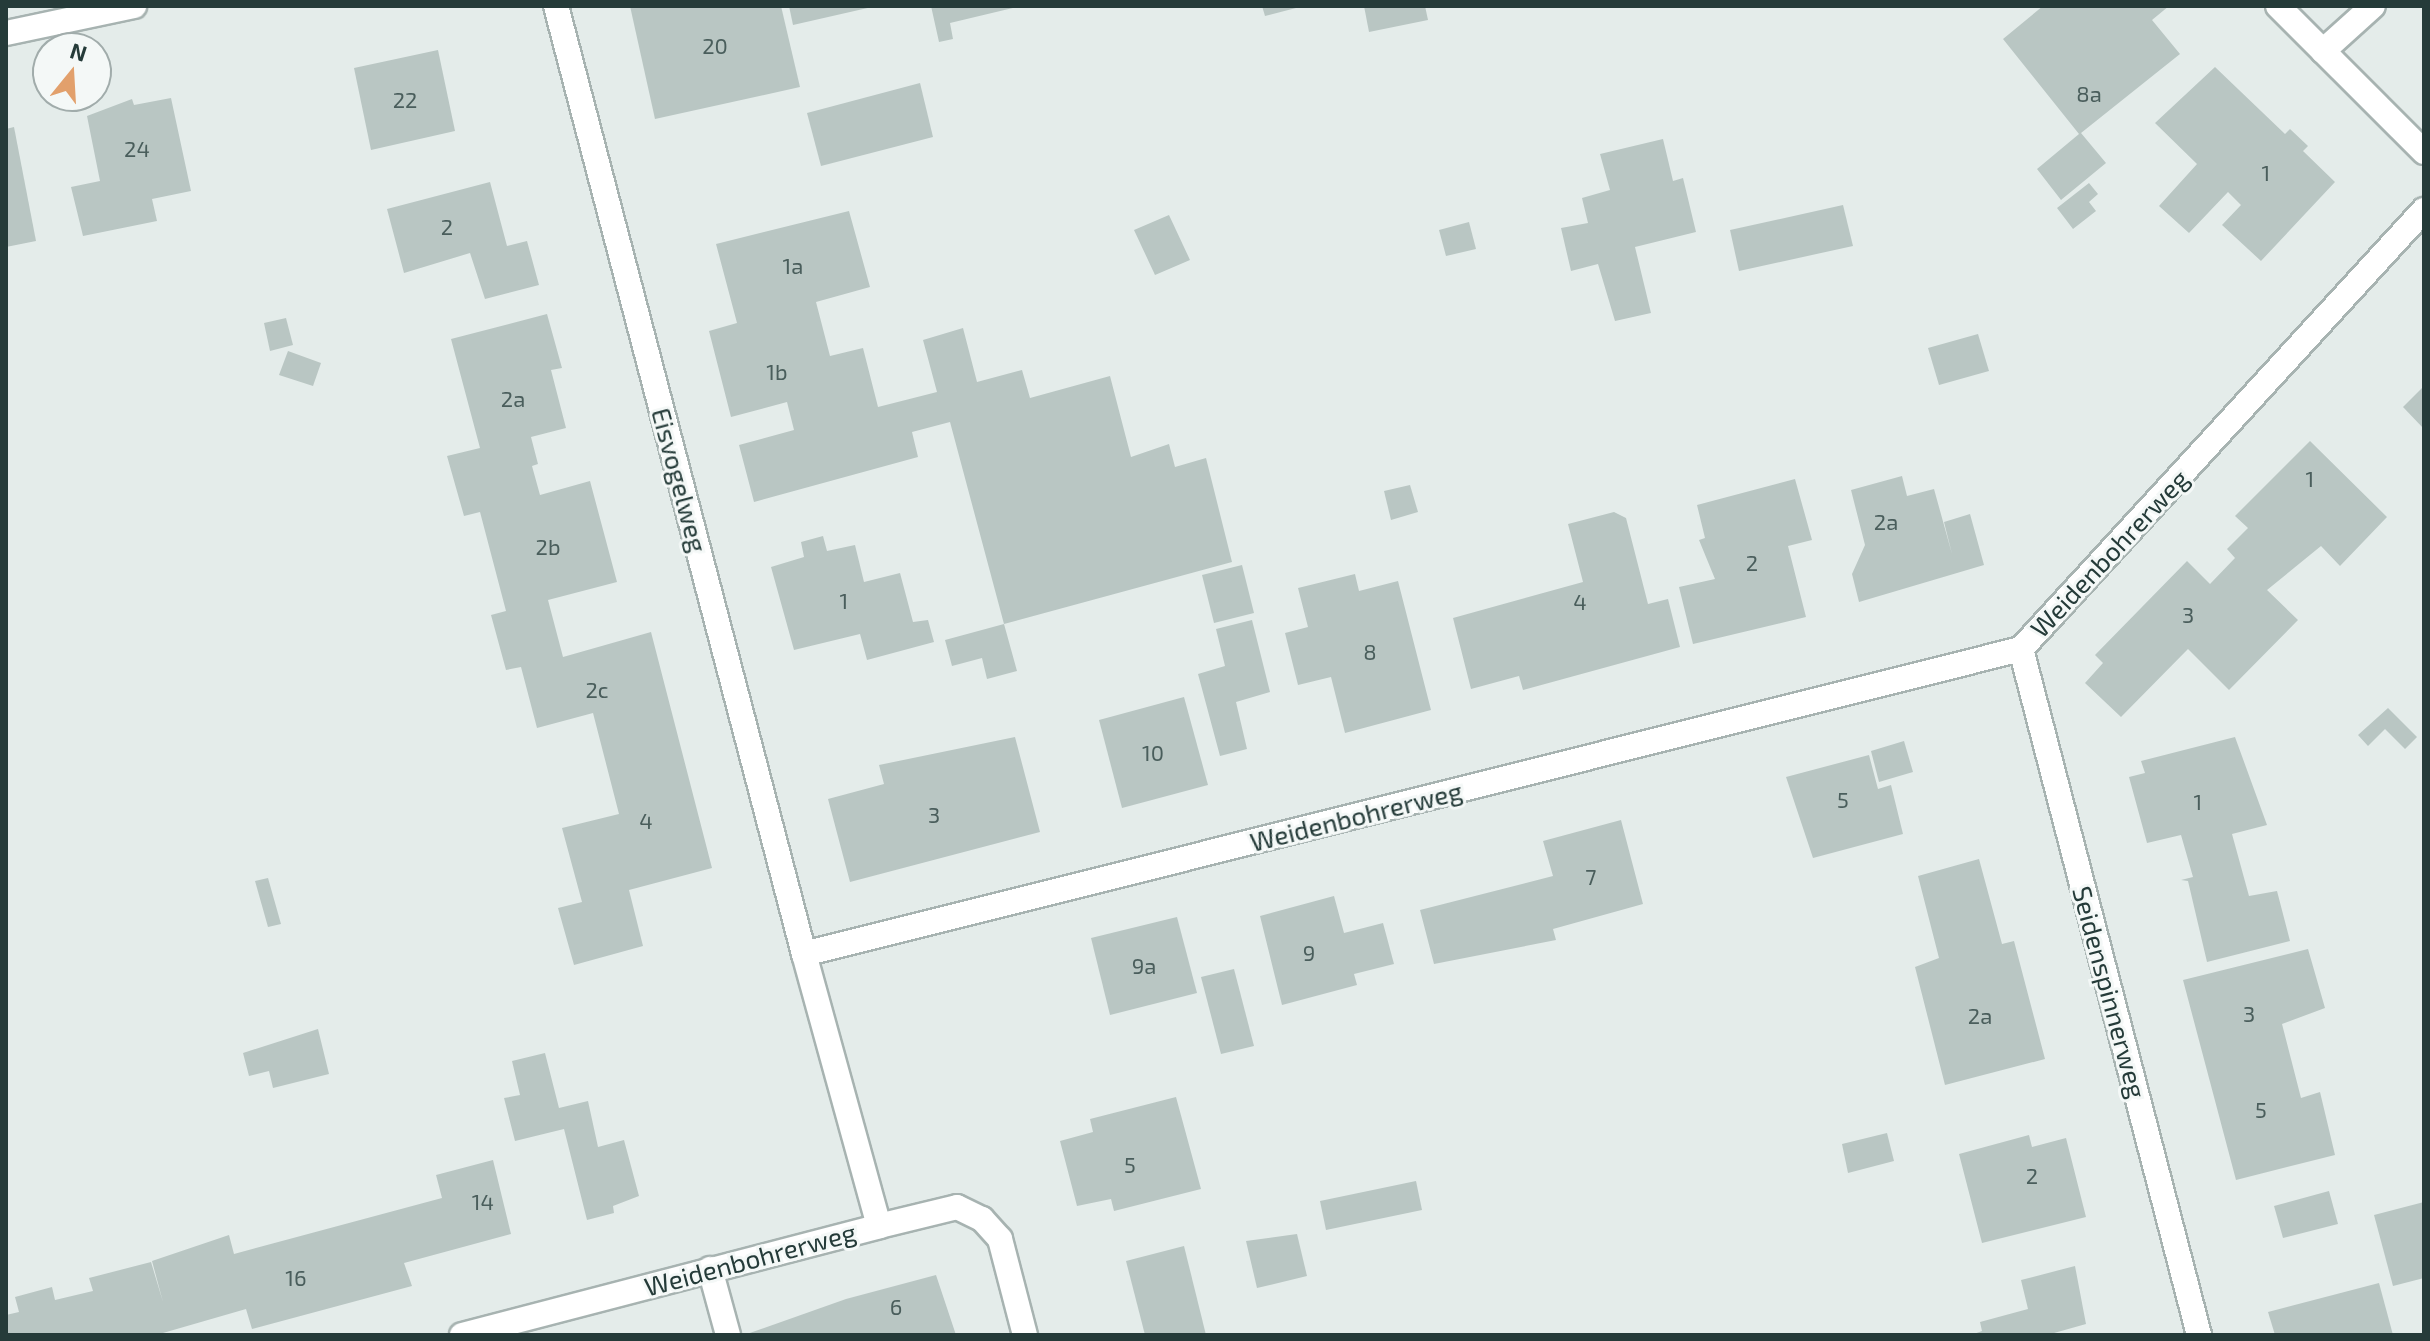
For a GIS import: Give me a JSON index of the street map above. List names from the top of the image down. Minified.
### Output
{"streets":{"street":["Eisvogelweg","Weidenbohrerweg","Seidenspinnerweg"]},"crossings":[["Eisvogelweg","Weidenbohrerweg"],["Weidenbohrerweg","Seidenspinnerweg"]],"house_numbers":["20","8a","22","24","1","2","1a","1b","2a","1","2a","2b","2","1","4","3","8","2c","10","5","1","3","4","7","9","9a","3","2a","5","5","2","14","16","6"],"north":"top"}
